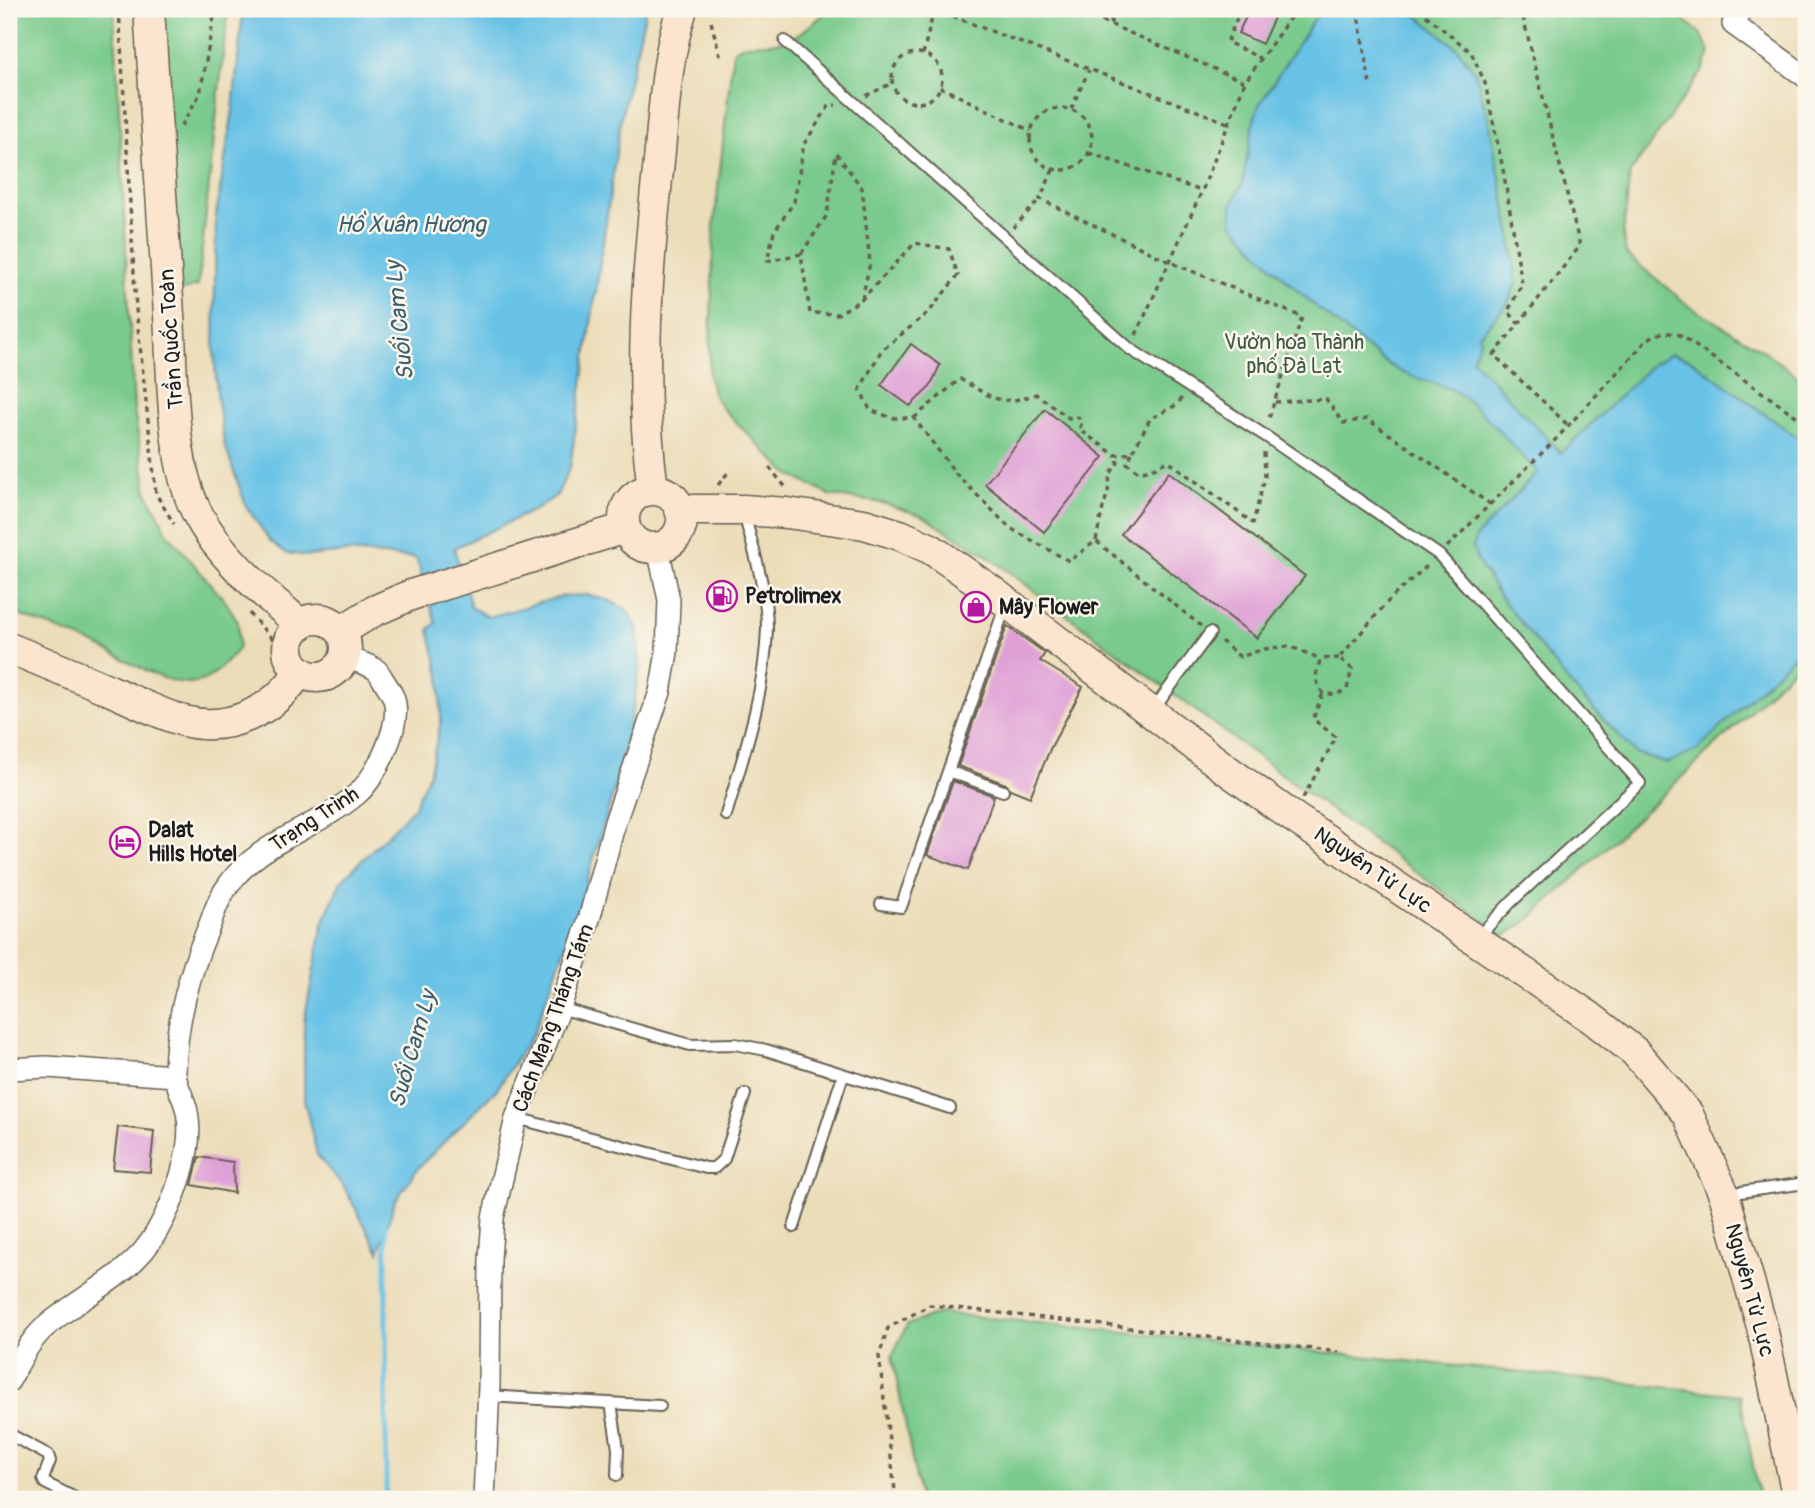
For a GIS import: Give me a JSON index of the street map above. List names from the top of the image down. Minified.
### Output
{"streets":{"main road":["Trần Quốc Toản","Nguyên Tử Lực"],"street":["Trạng Trình","Cách Mạng Tháng Tám"]},"crossings":[["Trần Quốc Toản","Trạng Trình"],["Nguyên Tử Lực","Cách Mạng Tháng Tám"]],"water":["Hồ Xuân Hương","Suối Cam Ly"],"parks":["Vườn hoa Thành phố Đà Lạt"],"places":{"fuel station":["Petrolimex"],"shop":["Mây Flower"],"hotel":["Dalat Hills Hotel"]}}
